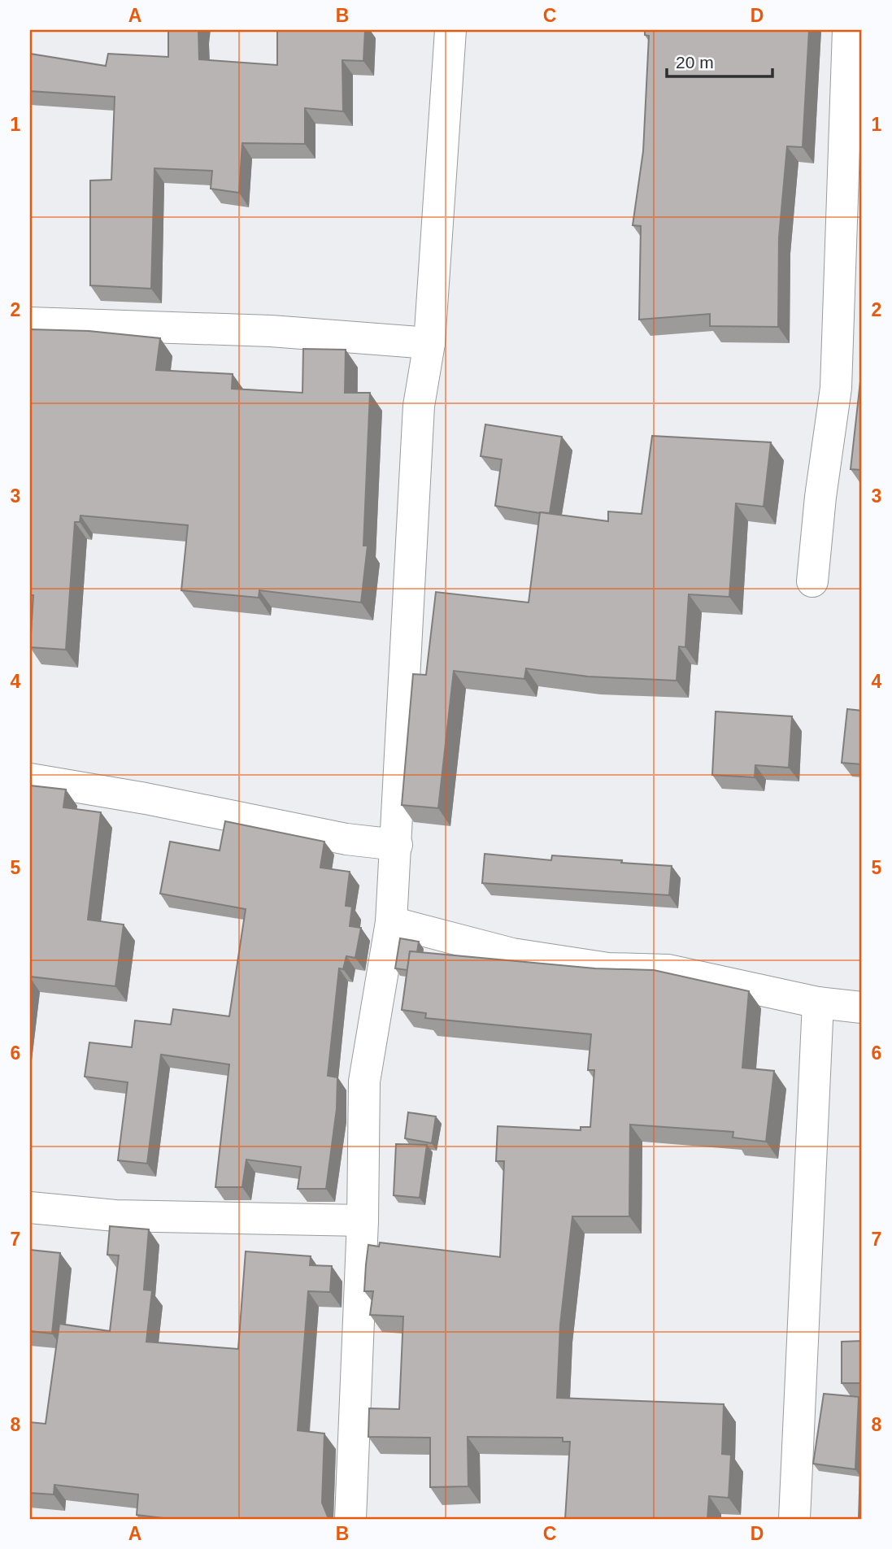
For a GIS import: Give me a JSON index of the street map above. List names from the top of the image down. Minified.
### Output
{"scale_bar":"20 m","grid":{"columns":["A","B","C","D"],"rows":["1","2","3","4","5","6","7","8"]}}
